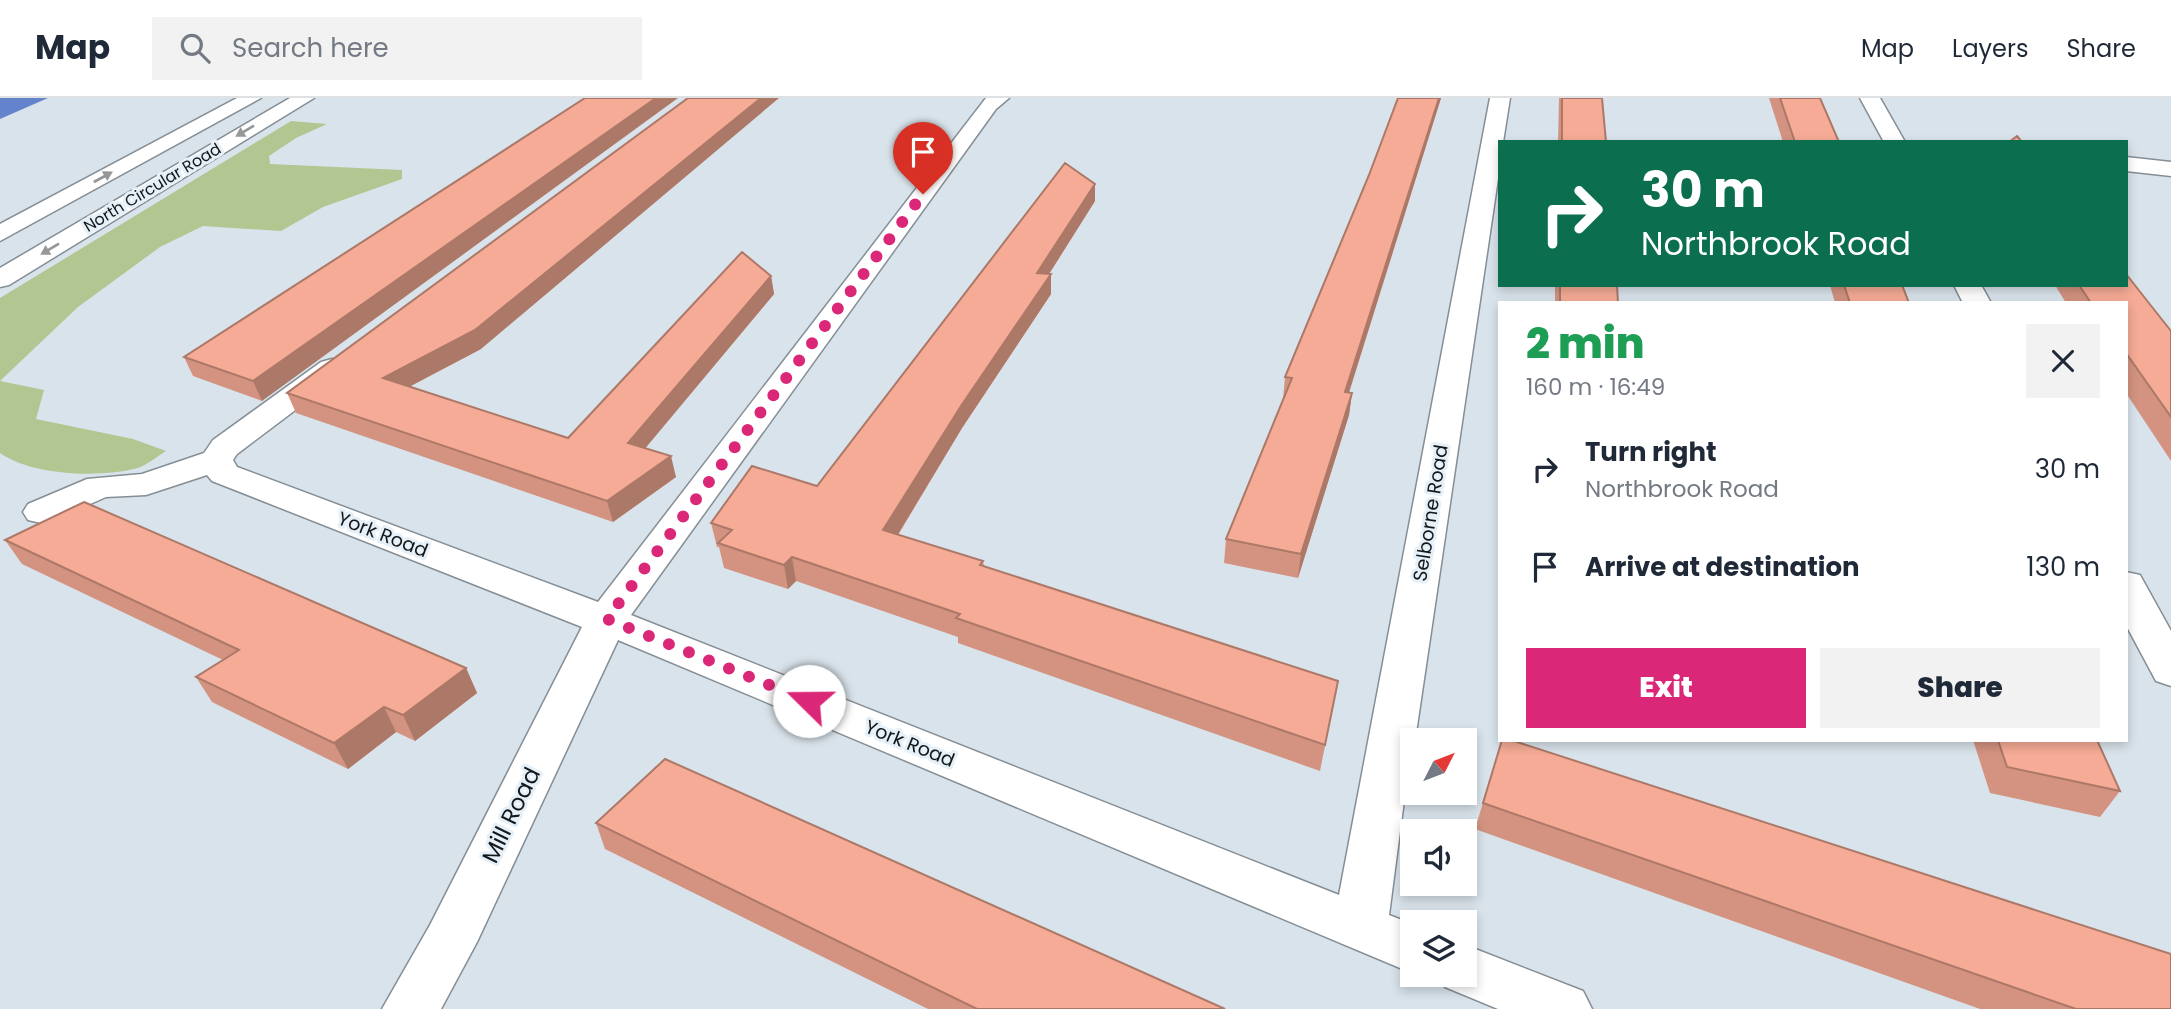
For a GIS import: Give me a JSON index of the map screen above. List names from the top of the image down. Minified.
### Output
{"streets":{"main road":["North Circular Road","Selborne Road","York Road","Mill Road"]},"crossings":[["Selborne Road","York Road"],["York Road","Mill Road"]],"north":"top right","page":{"header":"Map","search":"Search here","nav":["Map","Layers","Share"],"turn":["30 m","Northbrook Road"],"heading":["2 min","160 m · 16:49"],"list":[{"name":"Turn right","note":"Northbrook Road","value":"30 m"},{"name":"Arrive at destination","value":"130 m"}],"buttons":["Exit","Share"]}}
